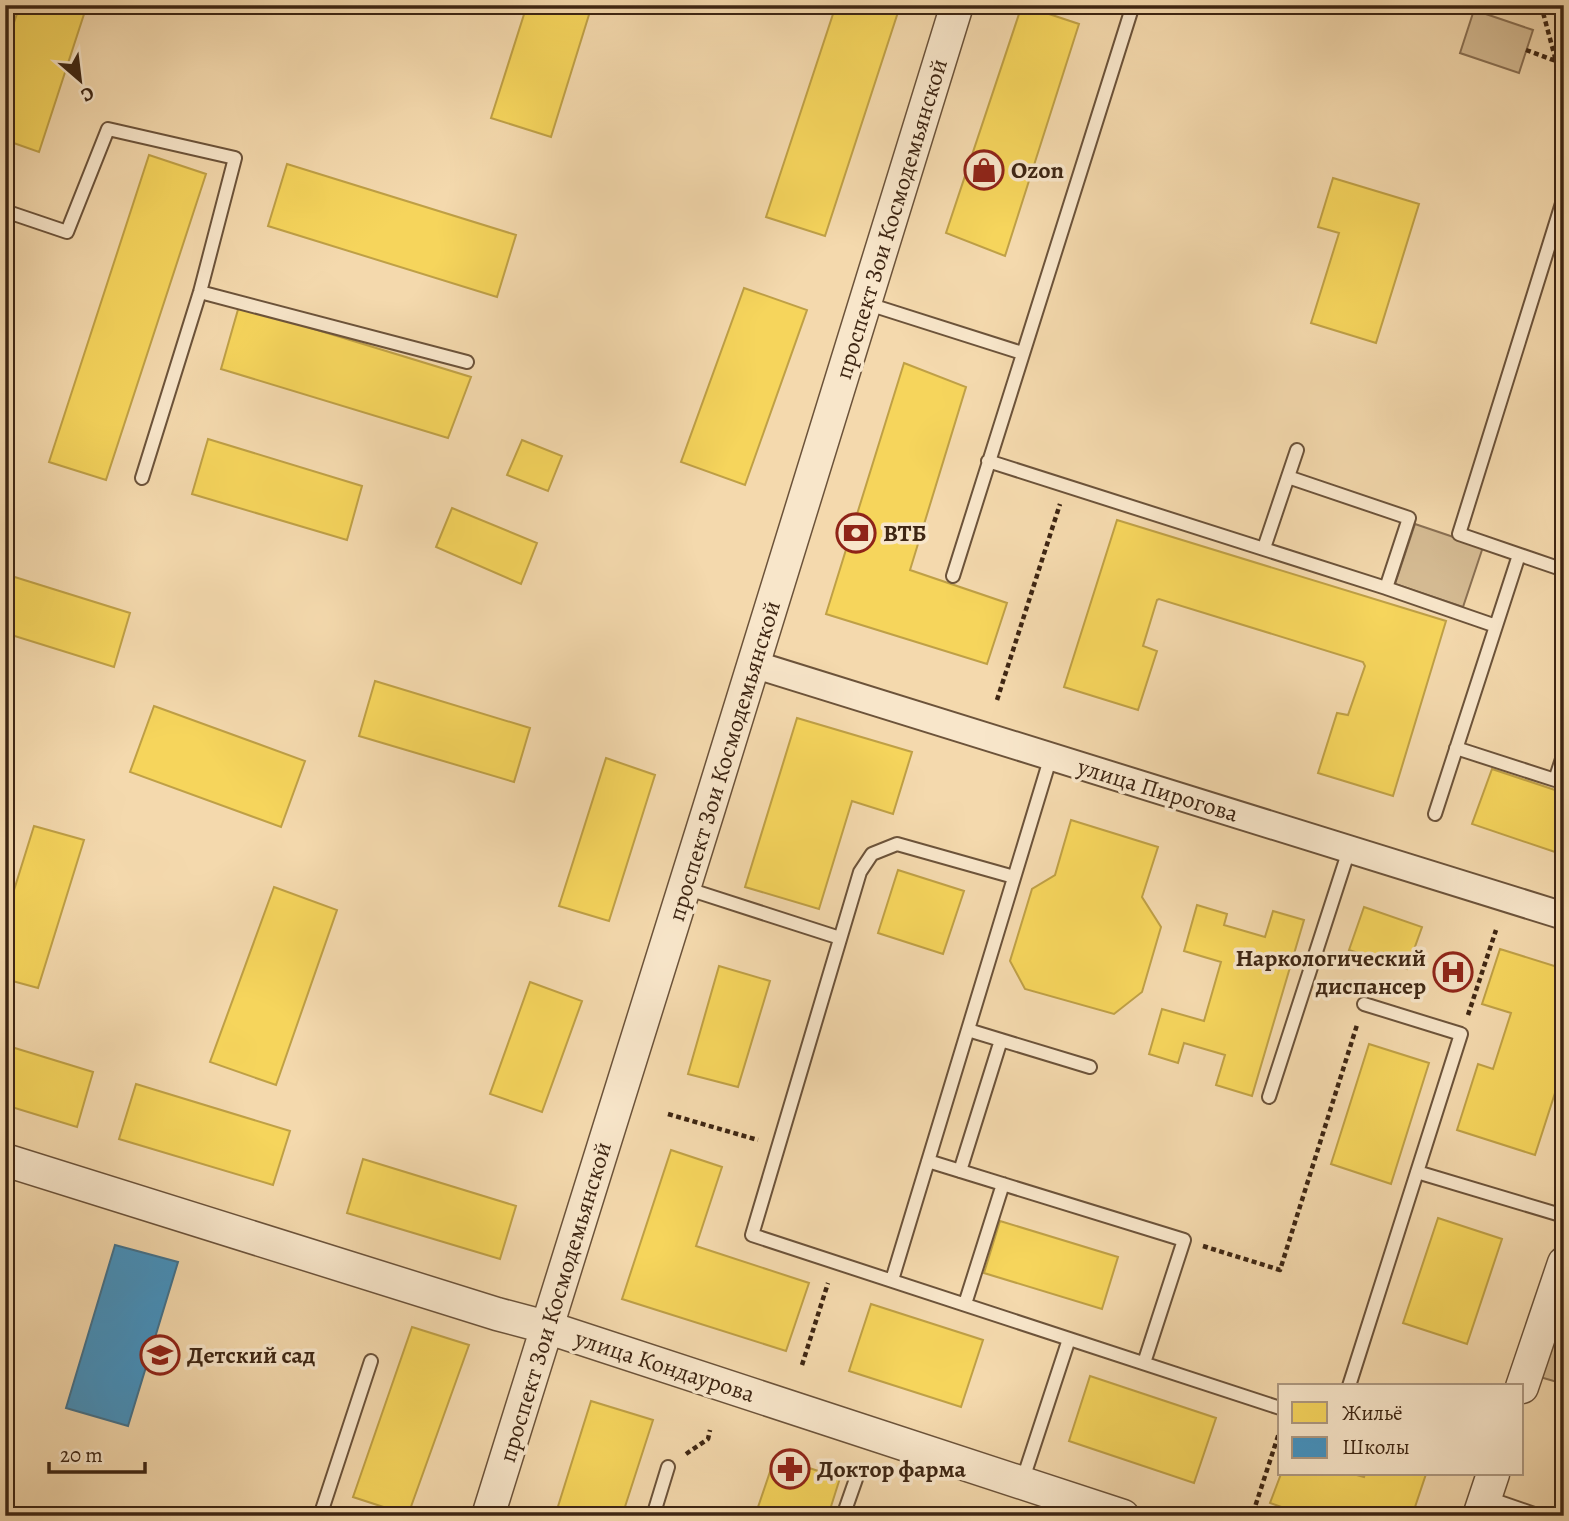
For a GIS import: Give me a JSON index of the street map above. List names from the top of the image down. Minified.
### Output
{"streets":{"street":["проспект Зои Космодемьянской","улица Пирогова","улица Кондаурова"]},"crossings":[["проспект Зои Космодемьянской","улица Пирогова"],["проспект Зои Космодемьянской","улица Кондаурова"]],"places":{"shop":["Ozon"],"bank":["ВТБ"],"hospital":["Наркологический диспансер"],"school or university":["Детский сад"],"pharmacy":["Доктор фарма"]},"legend":["Жильё","Школы"],"scale_bar":"20 m","north":"bottom right"}
